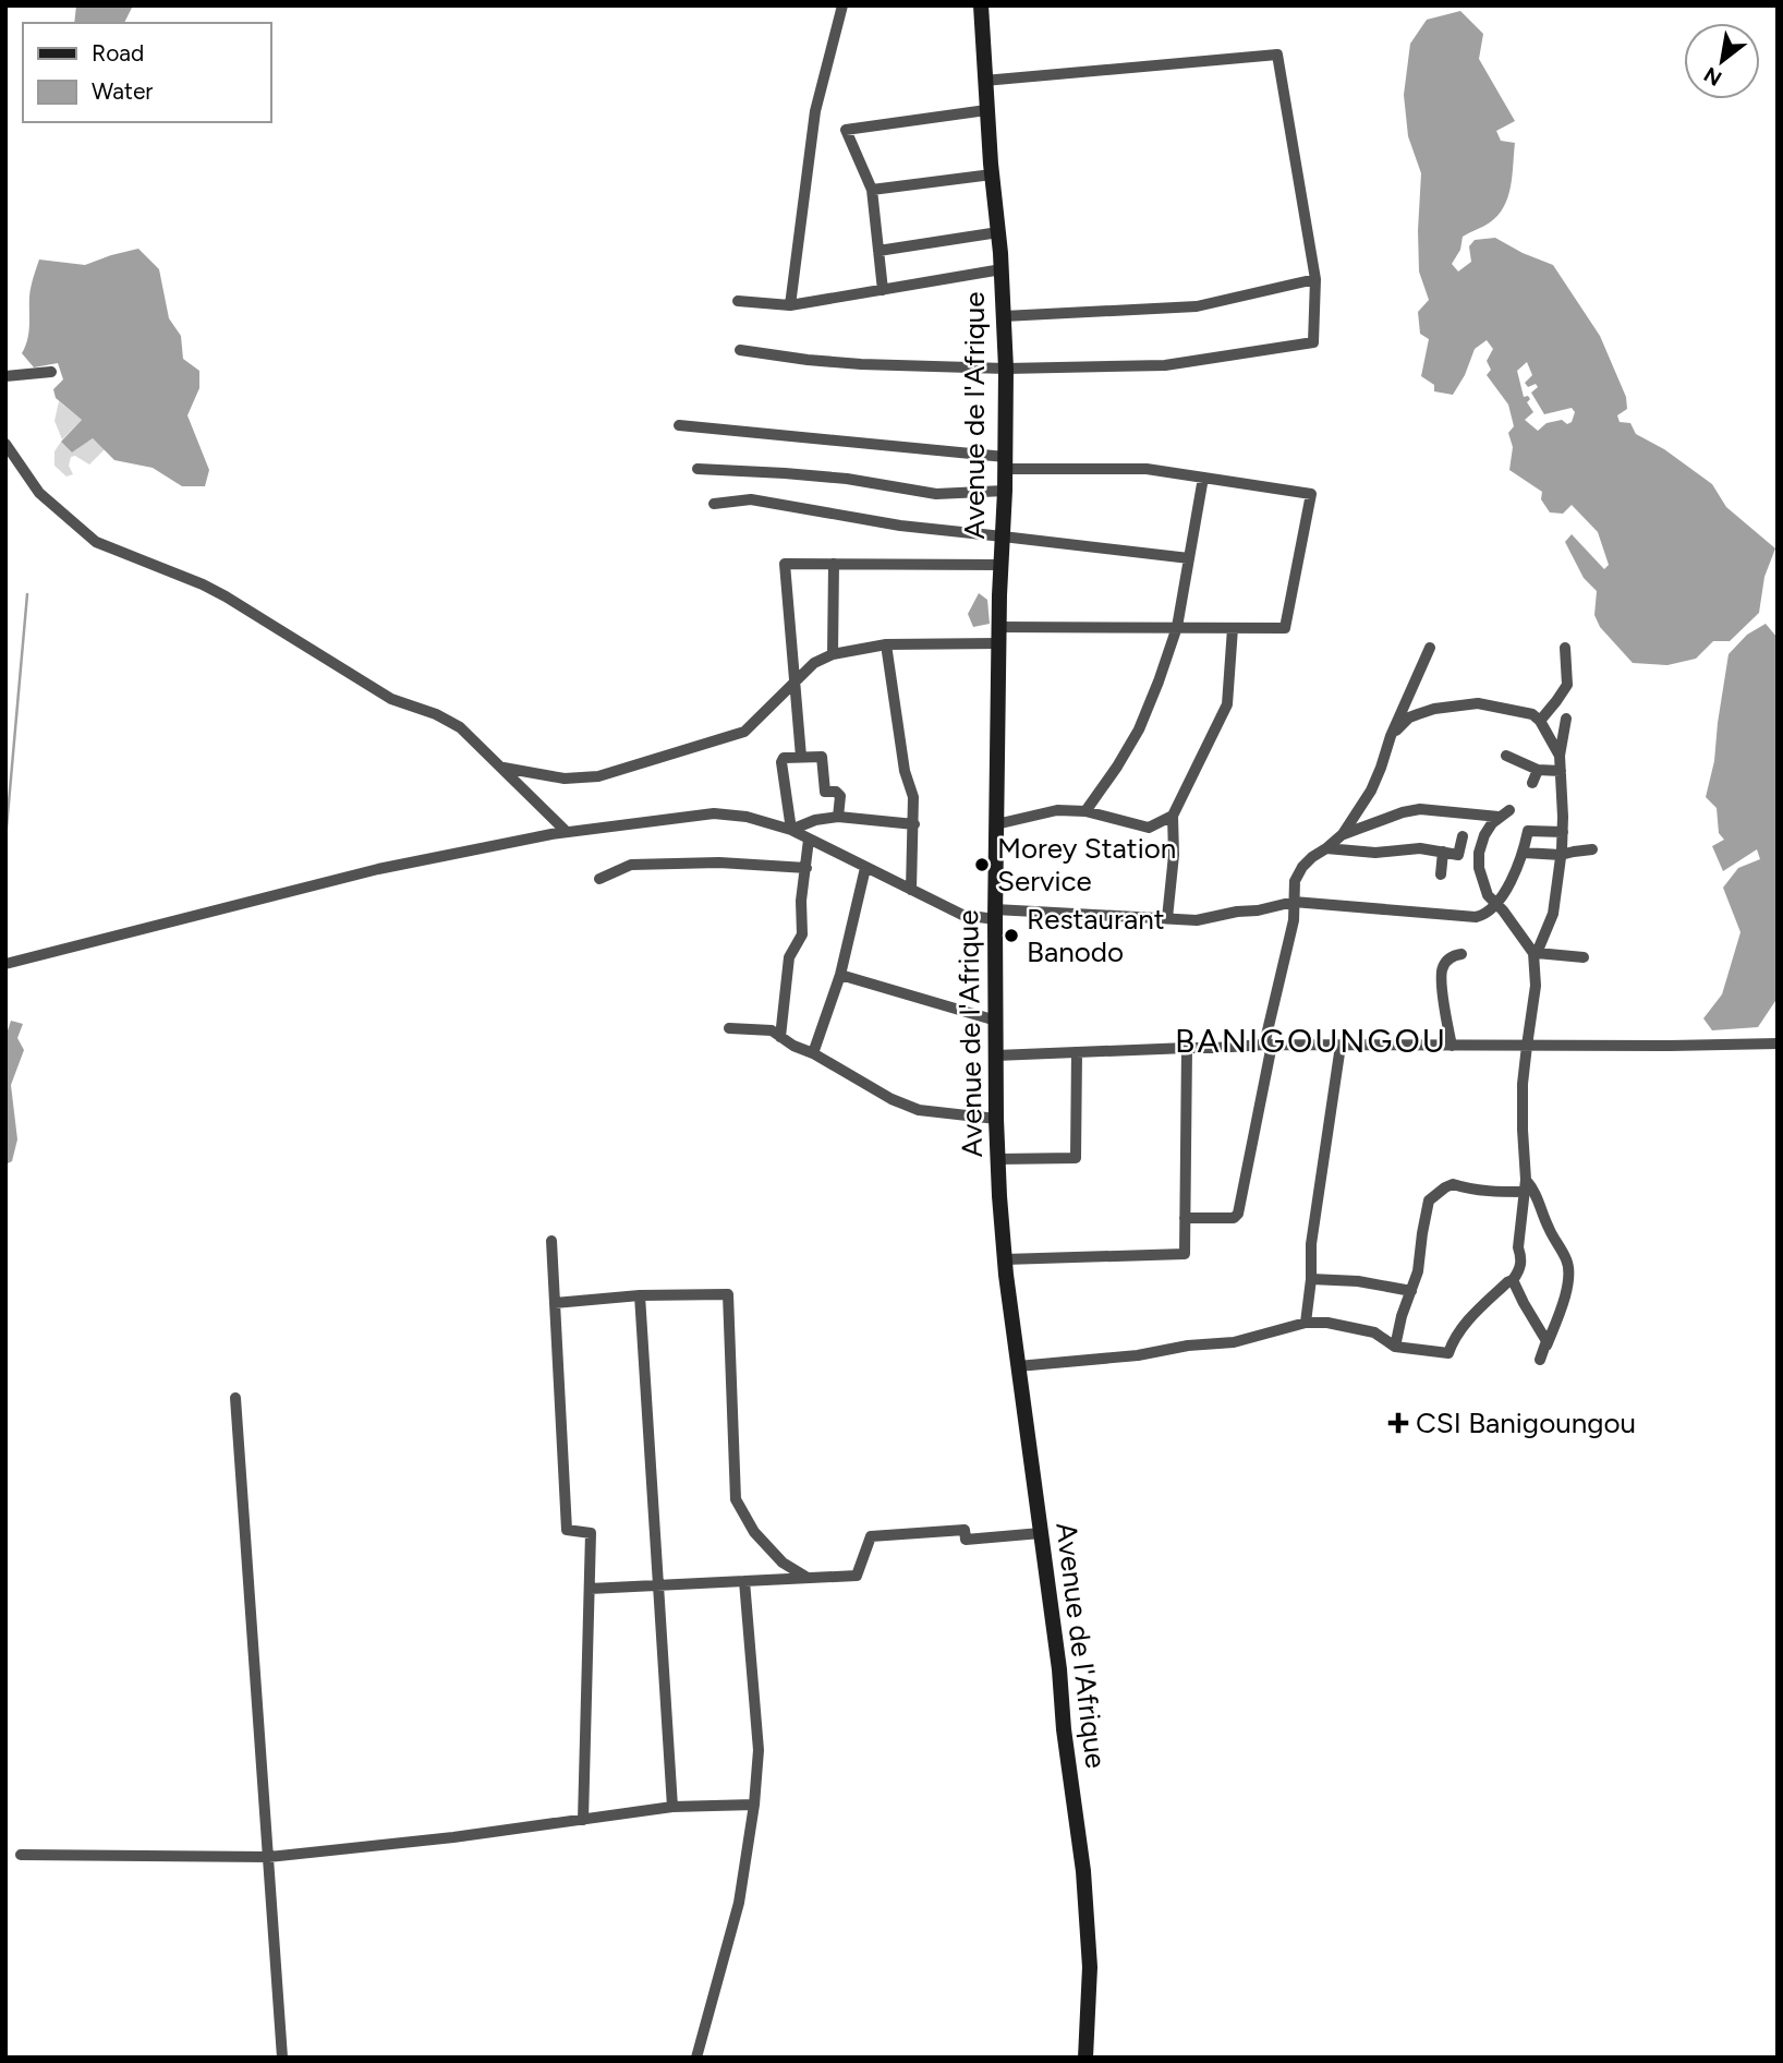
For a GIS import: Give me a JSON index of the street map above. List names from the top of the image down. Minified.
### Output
{"streets":{"main road":["Avenue de l'Afrique"]},"districts":["BANIGOUNGOU"],"places":{"other":["Morey Station Service","Restaurant Banodo"],"health":["CSI Banigoungou"]},"legend":["Road","Water"],"north":"bottom left"}
